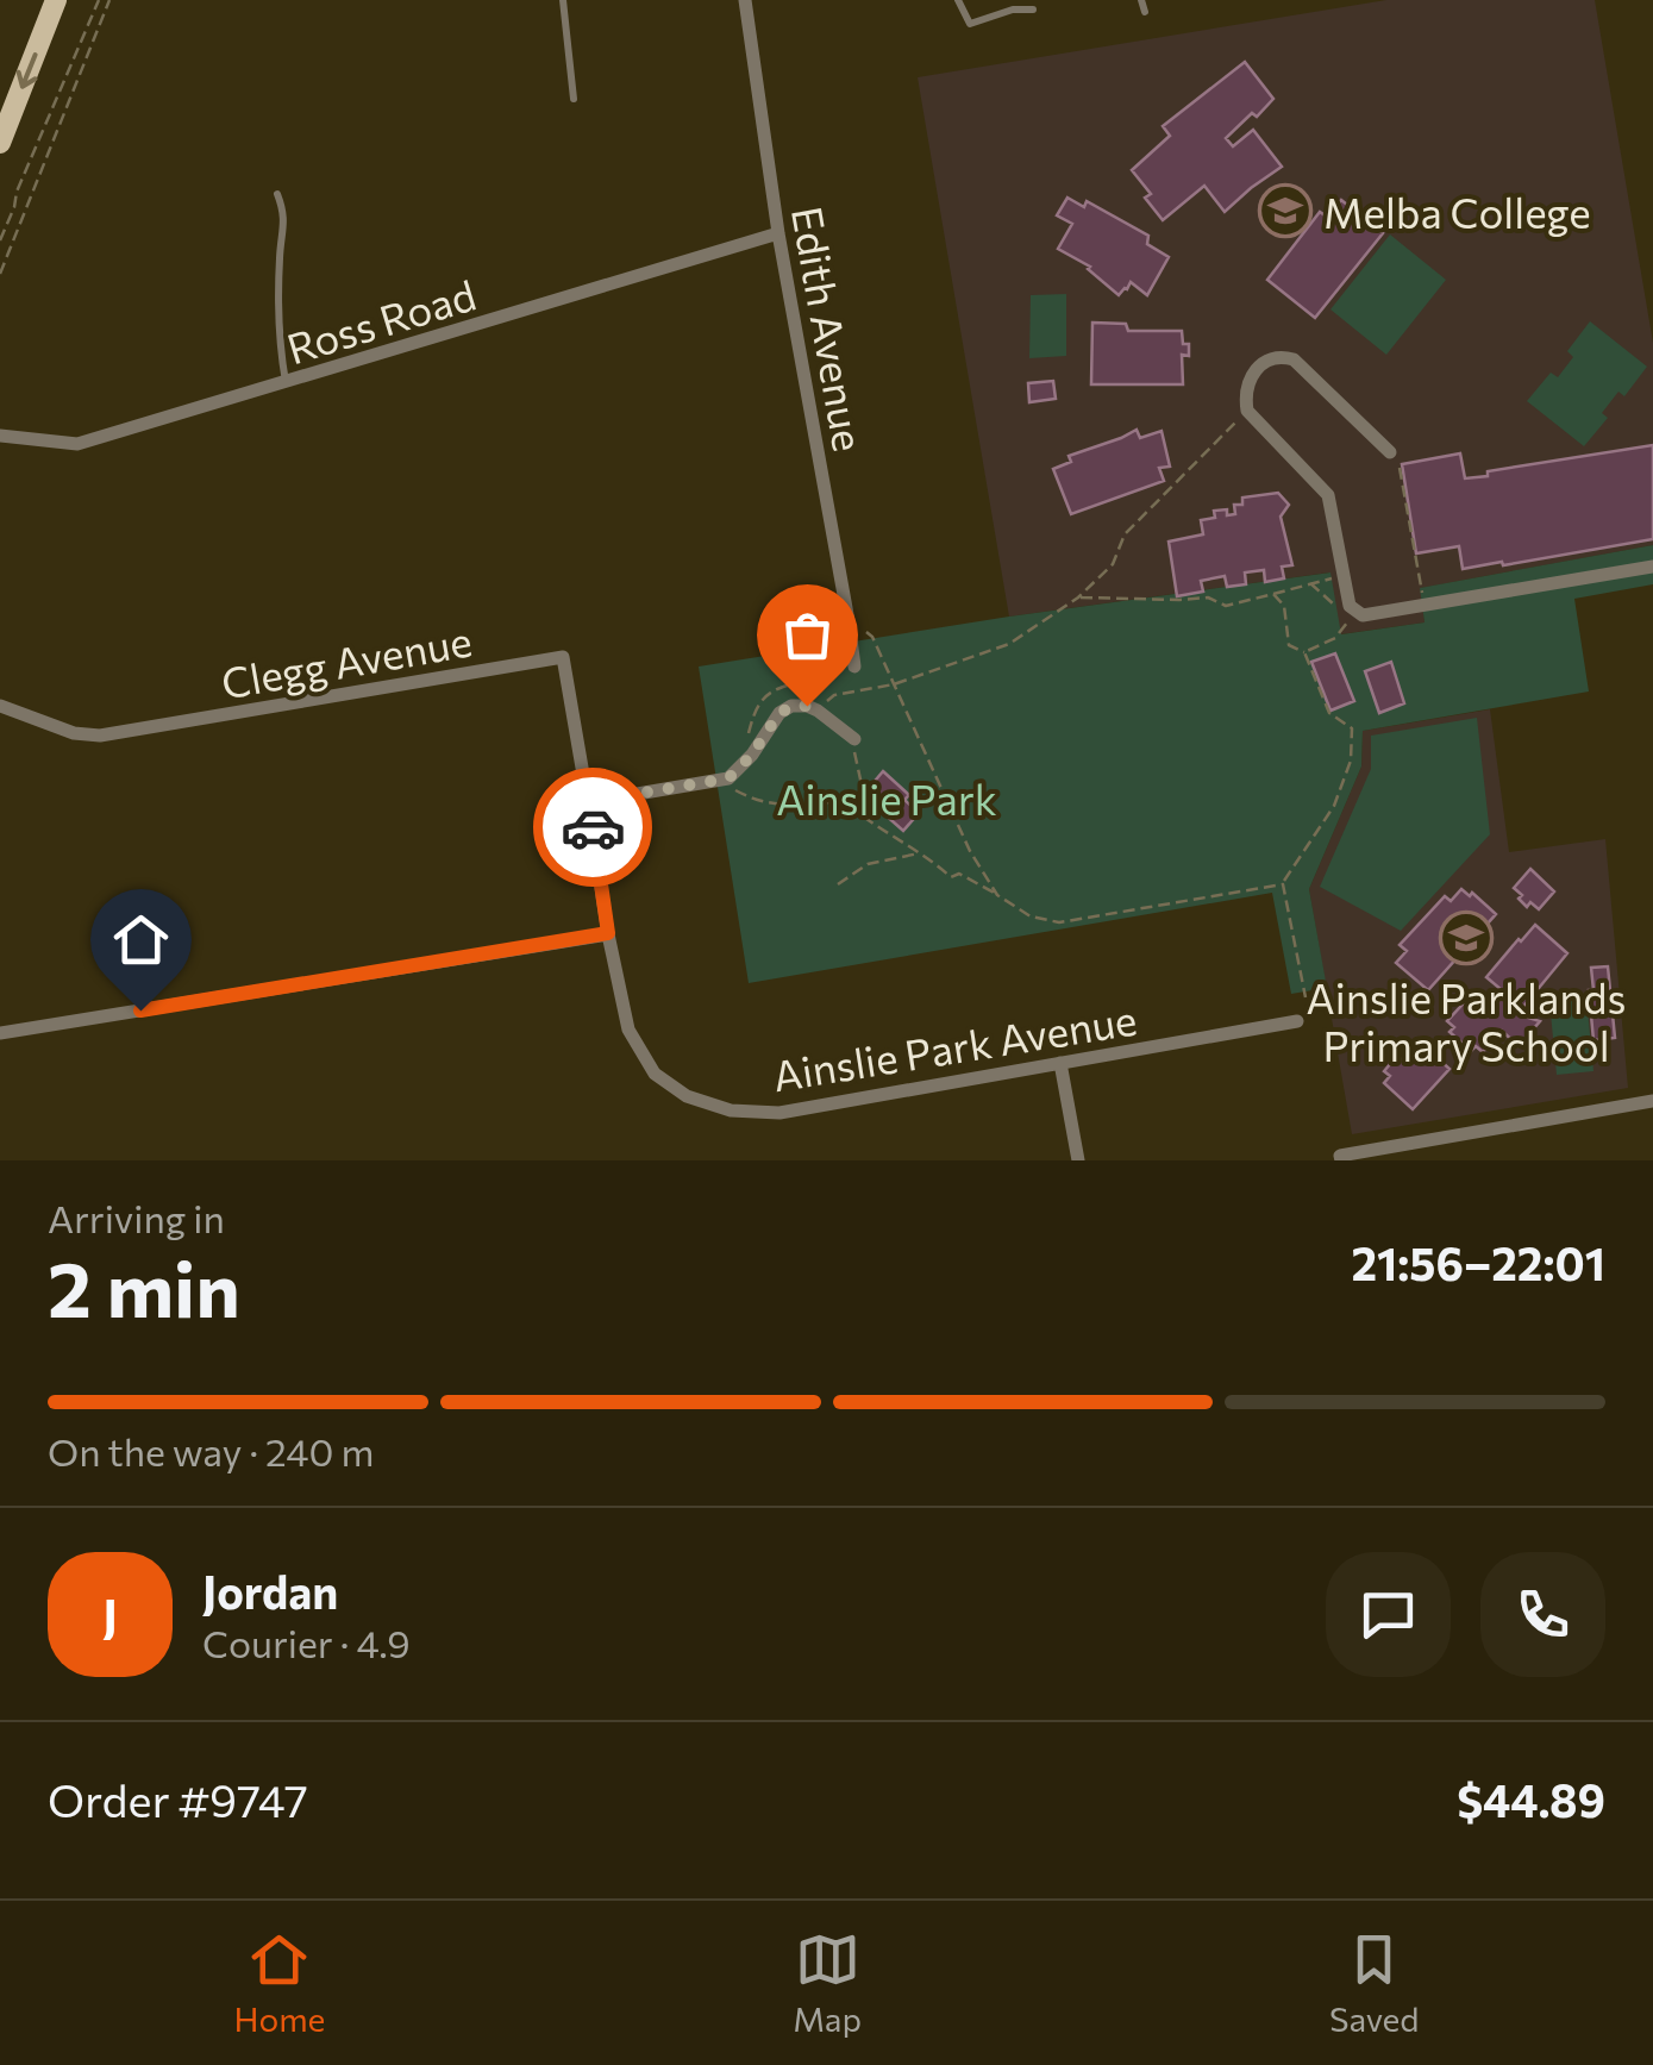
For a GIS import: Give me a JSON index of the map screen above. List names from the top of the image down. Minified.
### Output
{"streets":{"street":["Ross Road","Edith Avenue","Clegg Avenue","Ainslie Park Avenue"]},"crossings":[["Ross Road","Edith Avenue"],["Clegg Avenue","Ainslie Park Avenue"]],"parks":["Ainslie Park"],"places":{"school or university":["Melba College","Ainslie Parklands Primary School"]},"page":{"heading":["2 min","Arriving in","21:56–22:01"],"panel":["Jordan","Courier · 4.9","Order #9747","$44.89"],"bar":"On the way · 240 m","round":"J","tabs":["Home","Map","Saved"]}}
